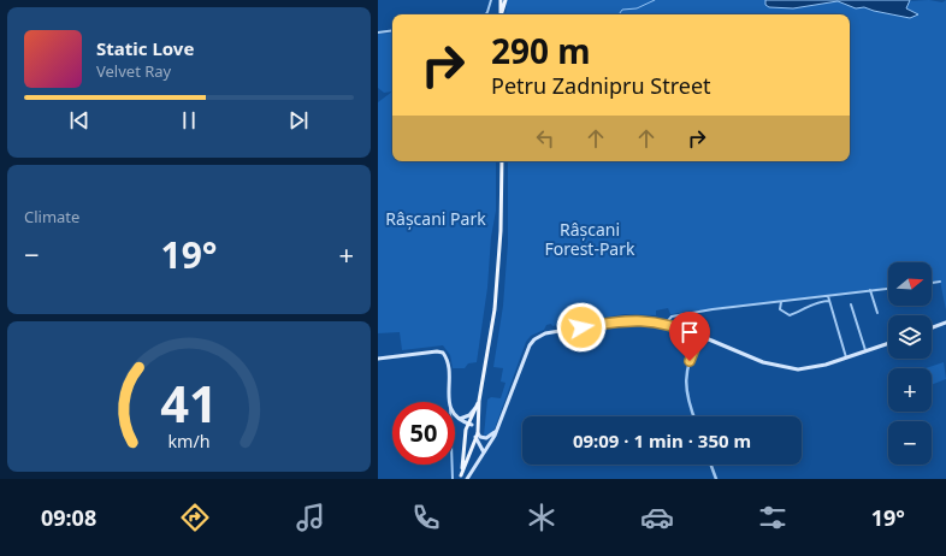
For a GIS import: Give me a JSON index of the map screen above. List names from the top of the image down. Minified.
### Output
{"parks":["Râșcani Park","Râșcani Forest-Park"],"north":"right","page":{"turn":["290 m","Petru Zadnipru Street"],"song":["Static Love","Velvet Ray"],"tile":"Climate","heat":["−","19°","+"],"map_buttons":["+","−"],"limit":"50","trip":"09:09 · 1 min · 350 m","tabs":["09:08","19°"],"gauge":["41","km/h"]}}
